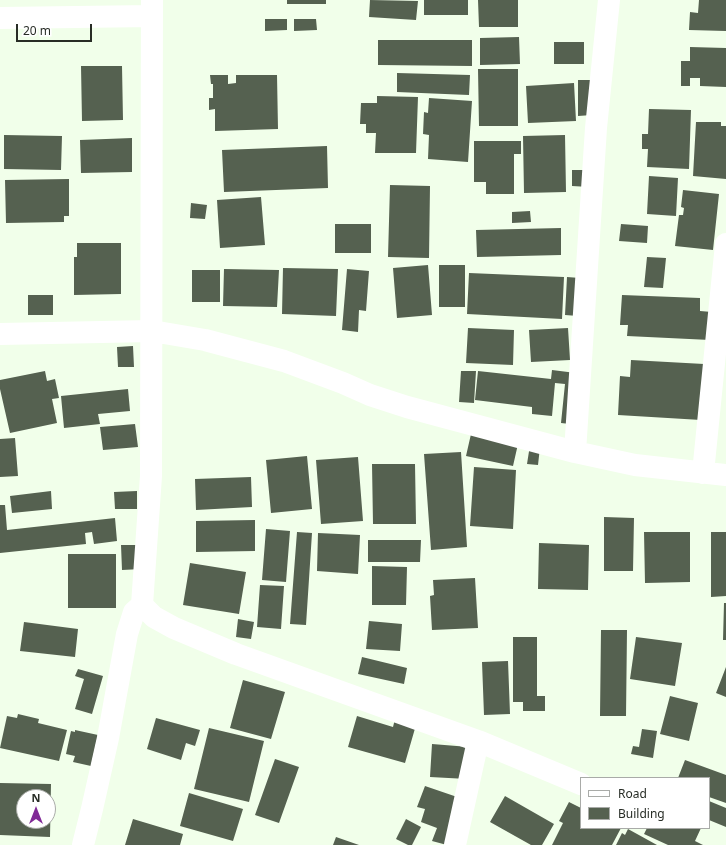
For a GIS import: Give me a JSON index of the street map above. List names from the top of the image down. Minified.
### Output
{"legend":["Road","Building"],"scale_bar":"20 m","north":"top"}
